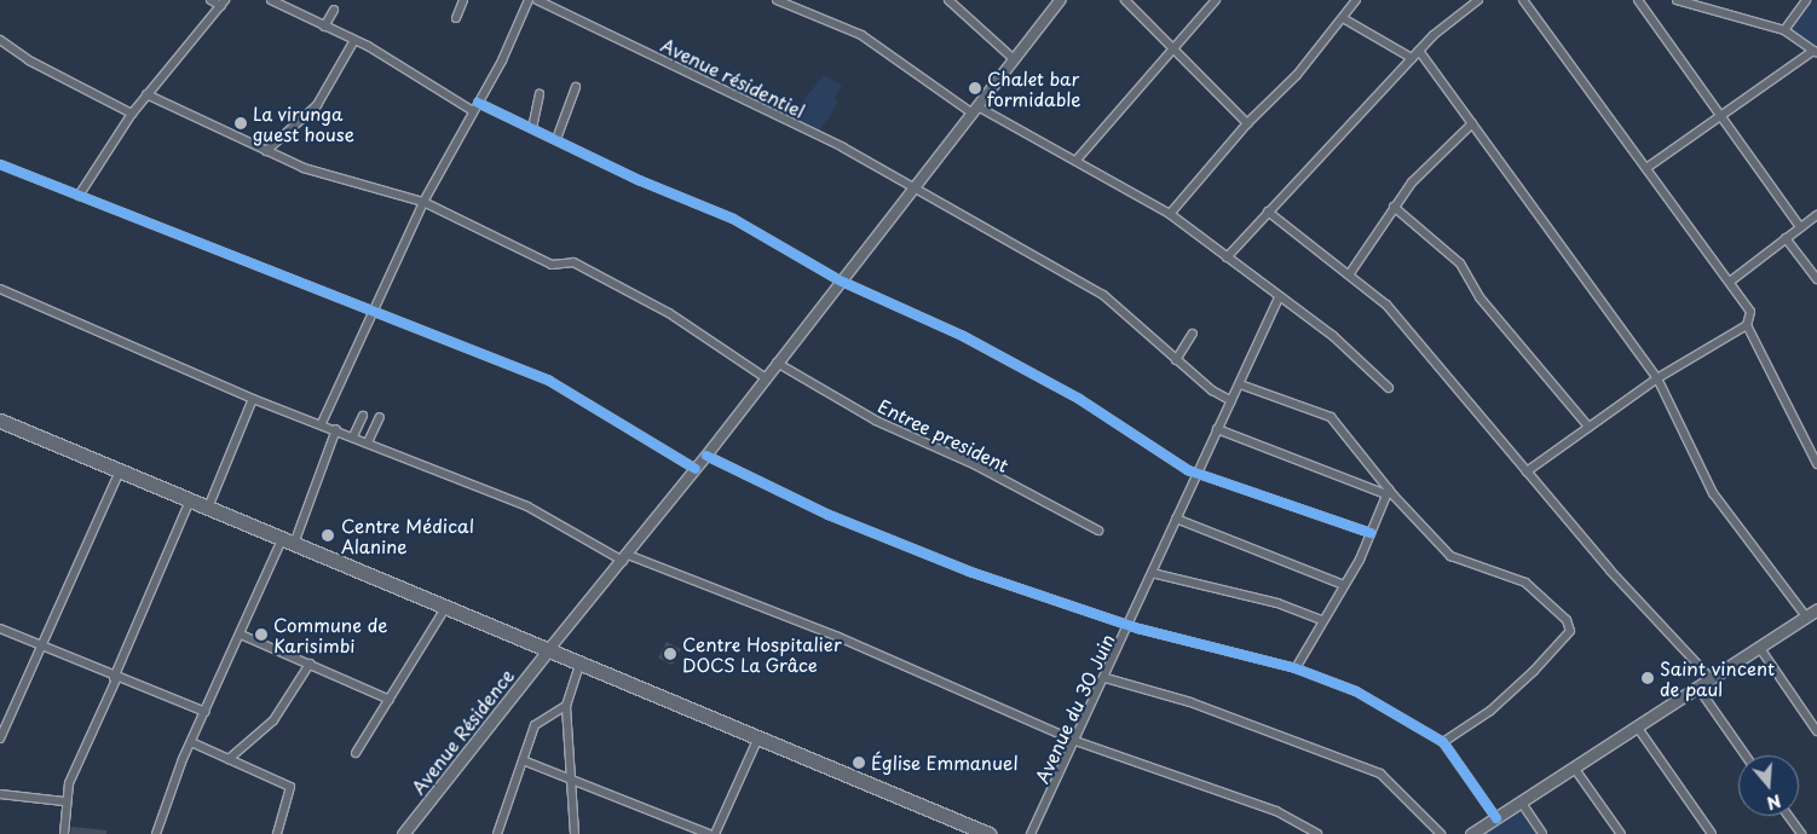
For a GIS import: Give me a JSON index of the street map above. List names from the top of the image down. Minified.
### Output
{"streets":{"main road":["Avenue Résidence"],"street":["Avenue résidentiel","Entree president","Avenue du 30 Juin"]},"crossings":[["Avenue résidentiel","Avenue du 30 Juin"]],"places":["Chalet bar formidable","La virunga guest house","Centre Médical Alanine","Commune de Karisimbi","Centre Hospitalier DOCS La Grâce","Saint vincent de paul","Église Emmanuel"],"north":"bottom"}
